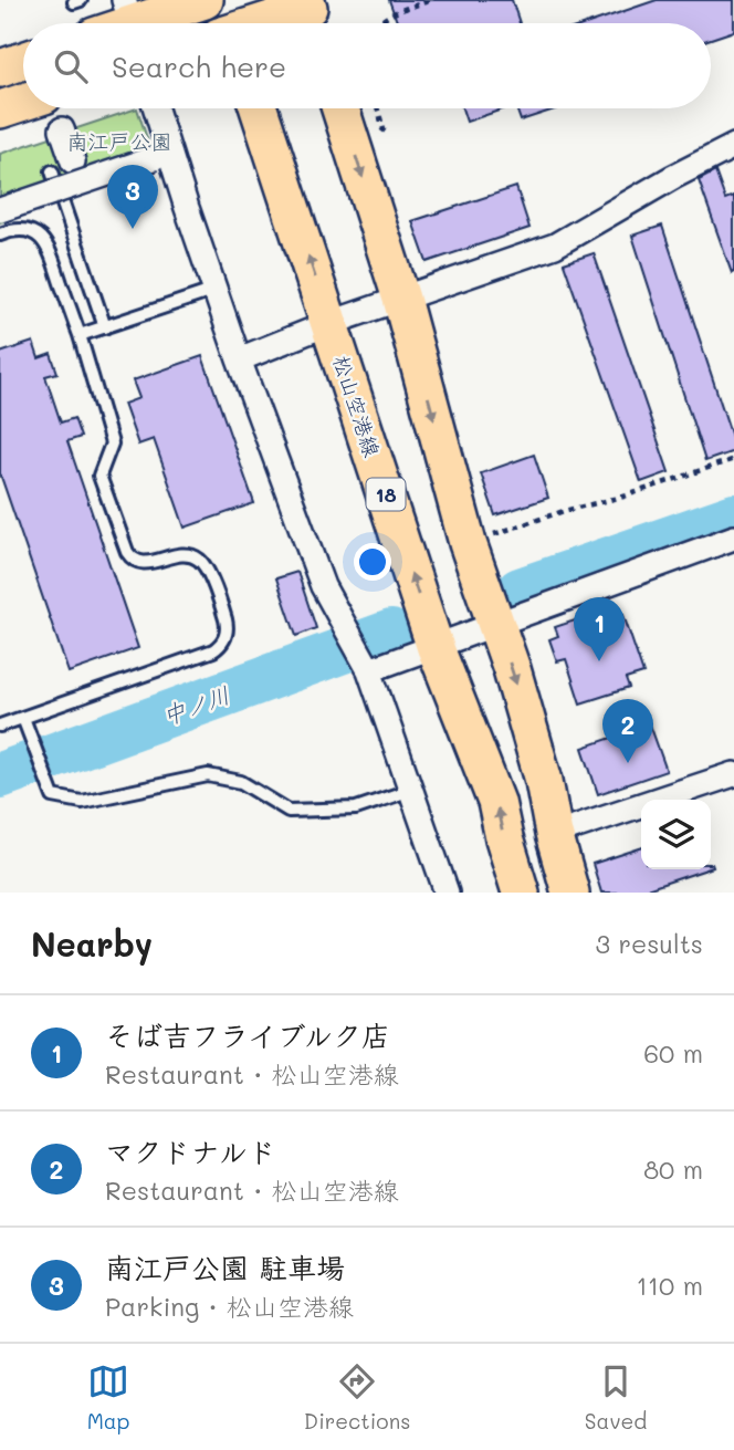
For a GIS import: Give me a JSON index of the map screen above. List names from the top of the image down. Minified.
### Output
{"streets":{"main road":["松山空港線","18"]},"water":["中ノ川"],"parks":["南江戸公園"],"page":{"search":"Search here","pins":["3","1","2"],"heading":["Nearby","3 results"],"list":[{"mark":"1","name":"そば吉フライブルク店","note":"Restaurant · 松山空港線","value":"60 m"},{"mark":"2","name":"マクドナルド","note":"Restaurant · 松山空港線","value":"80 m"},{"mark":"3","name":"南江戸公園 駐車場","note":"Parking · 松山空港線","value":"110 m"}],"nav":["Map","Directions","Saved"]}}
